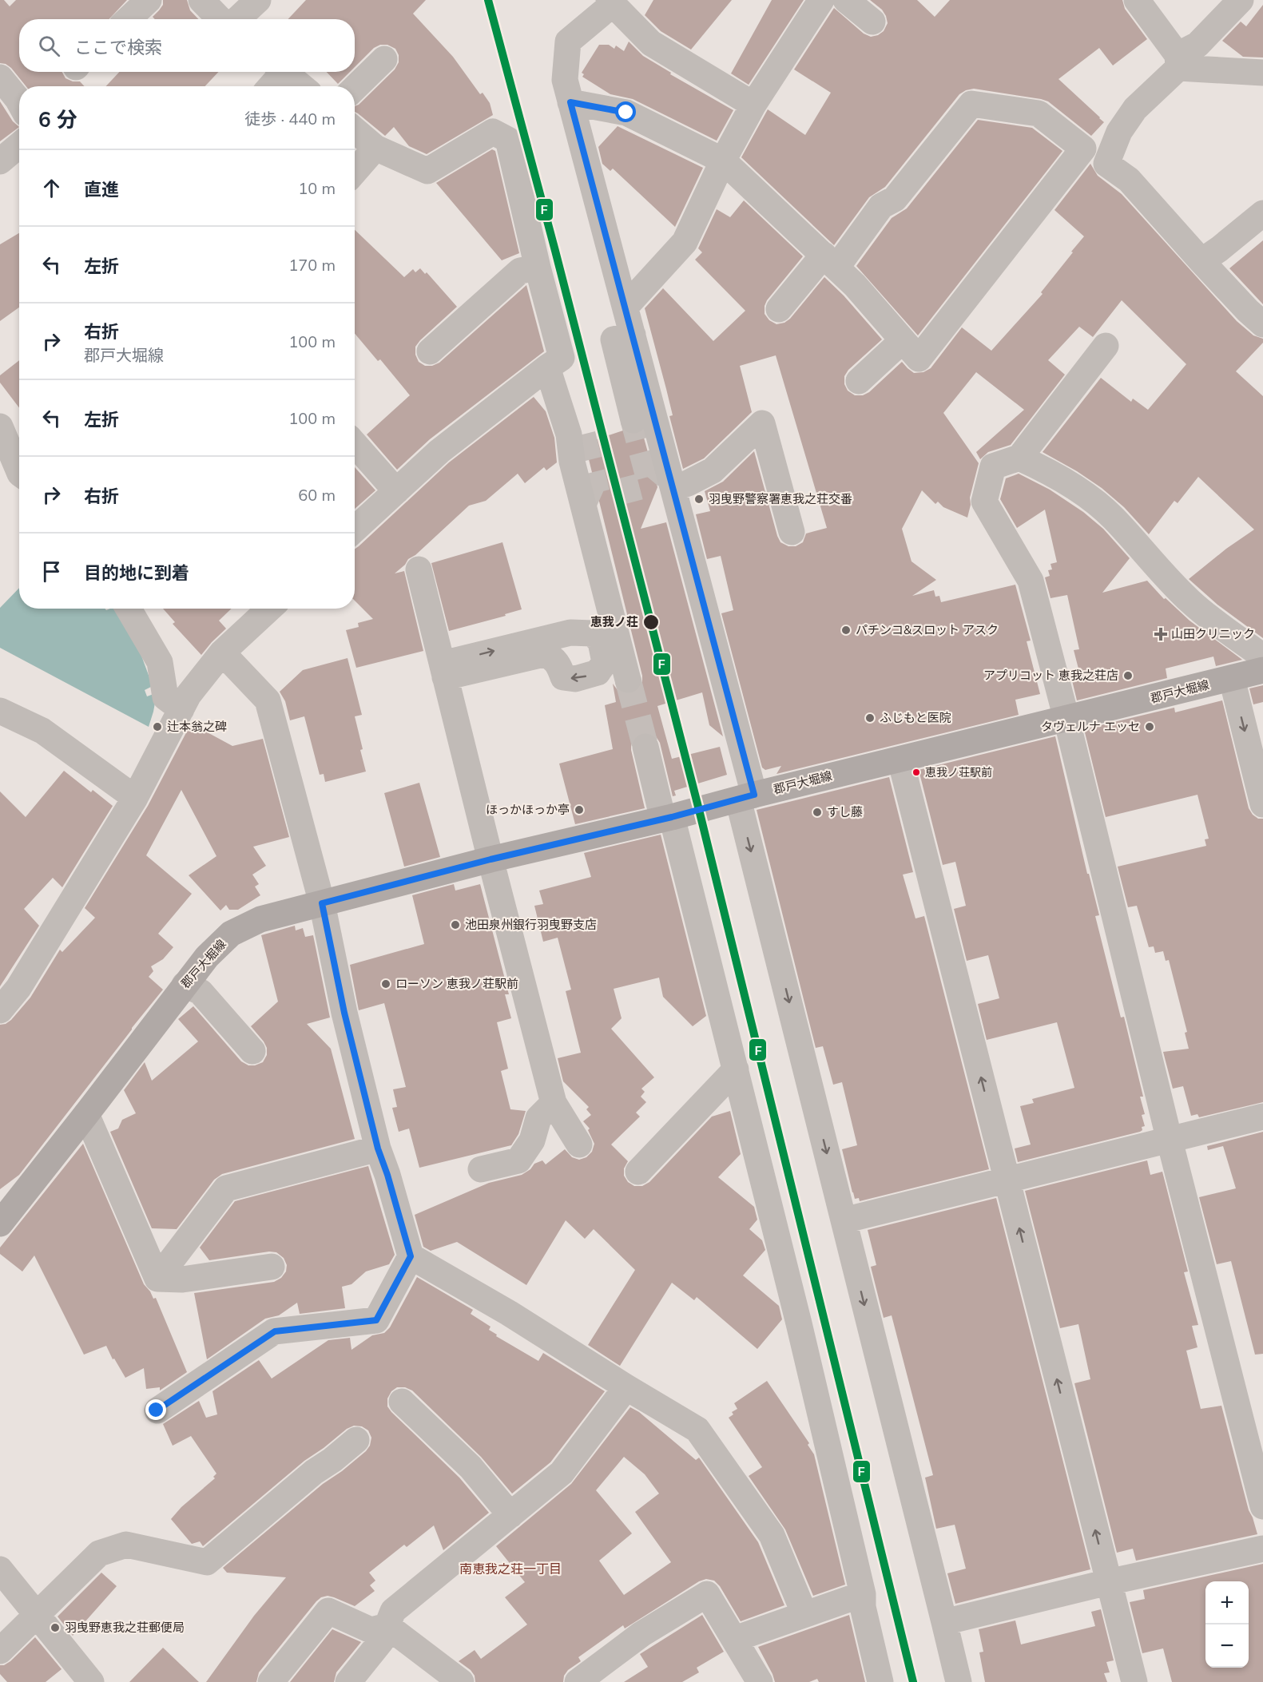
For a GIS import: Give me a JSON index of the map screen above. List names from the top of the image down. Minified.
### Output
{"streets":{"main road":["郡戸大堀線"]},"districts":["南恵我之荘一丁目"],"places":{"other":["羽曳野警察署恵我之荘交番","恵我ノ荘","パチンコ&スロット アスク","アプリコット 恵我之荘店","ふじもと医院","辻本翁之碑","タヴェルナ エッセ","恵我ノ荘駅前","ほっかほっか亭","すし藤","池田泉州銀行羽曳野支店","ローソン 恵我ノ荘駅前","羽曳野恵我之荘郵便局"],"health":["山田クリニック"]},"lines":["transit line F"],"page":{"search":"ここで検索","heading":["6 分","徒歩 · 440 m"],"list":[["直進","10 m"],["左折","170 m"],["右折","郡戸大堀線","100 m"],["左折","100 m"],["右折","60 m"],"目的地に到着"],"map_buttons":["+","−"]}}
